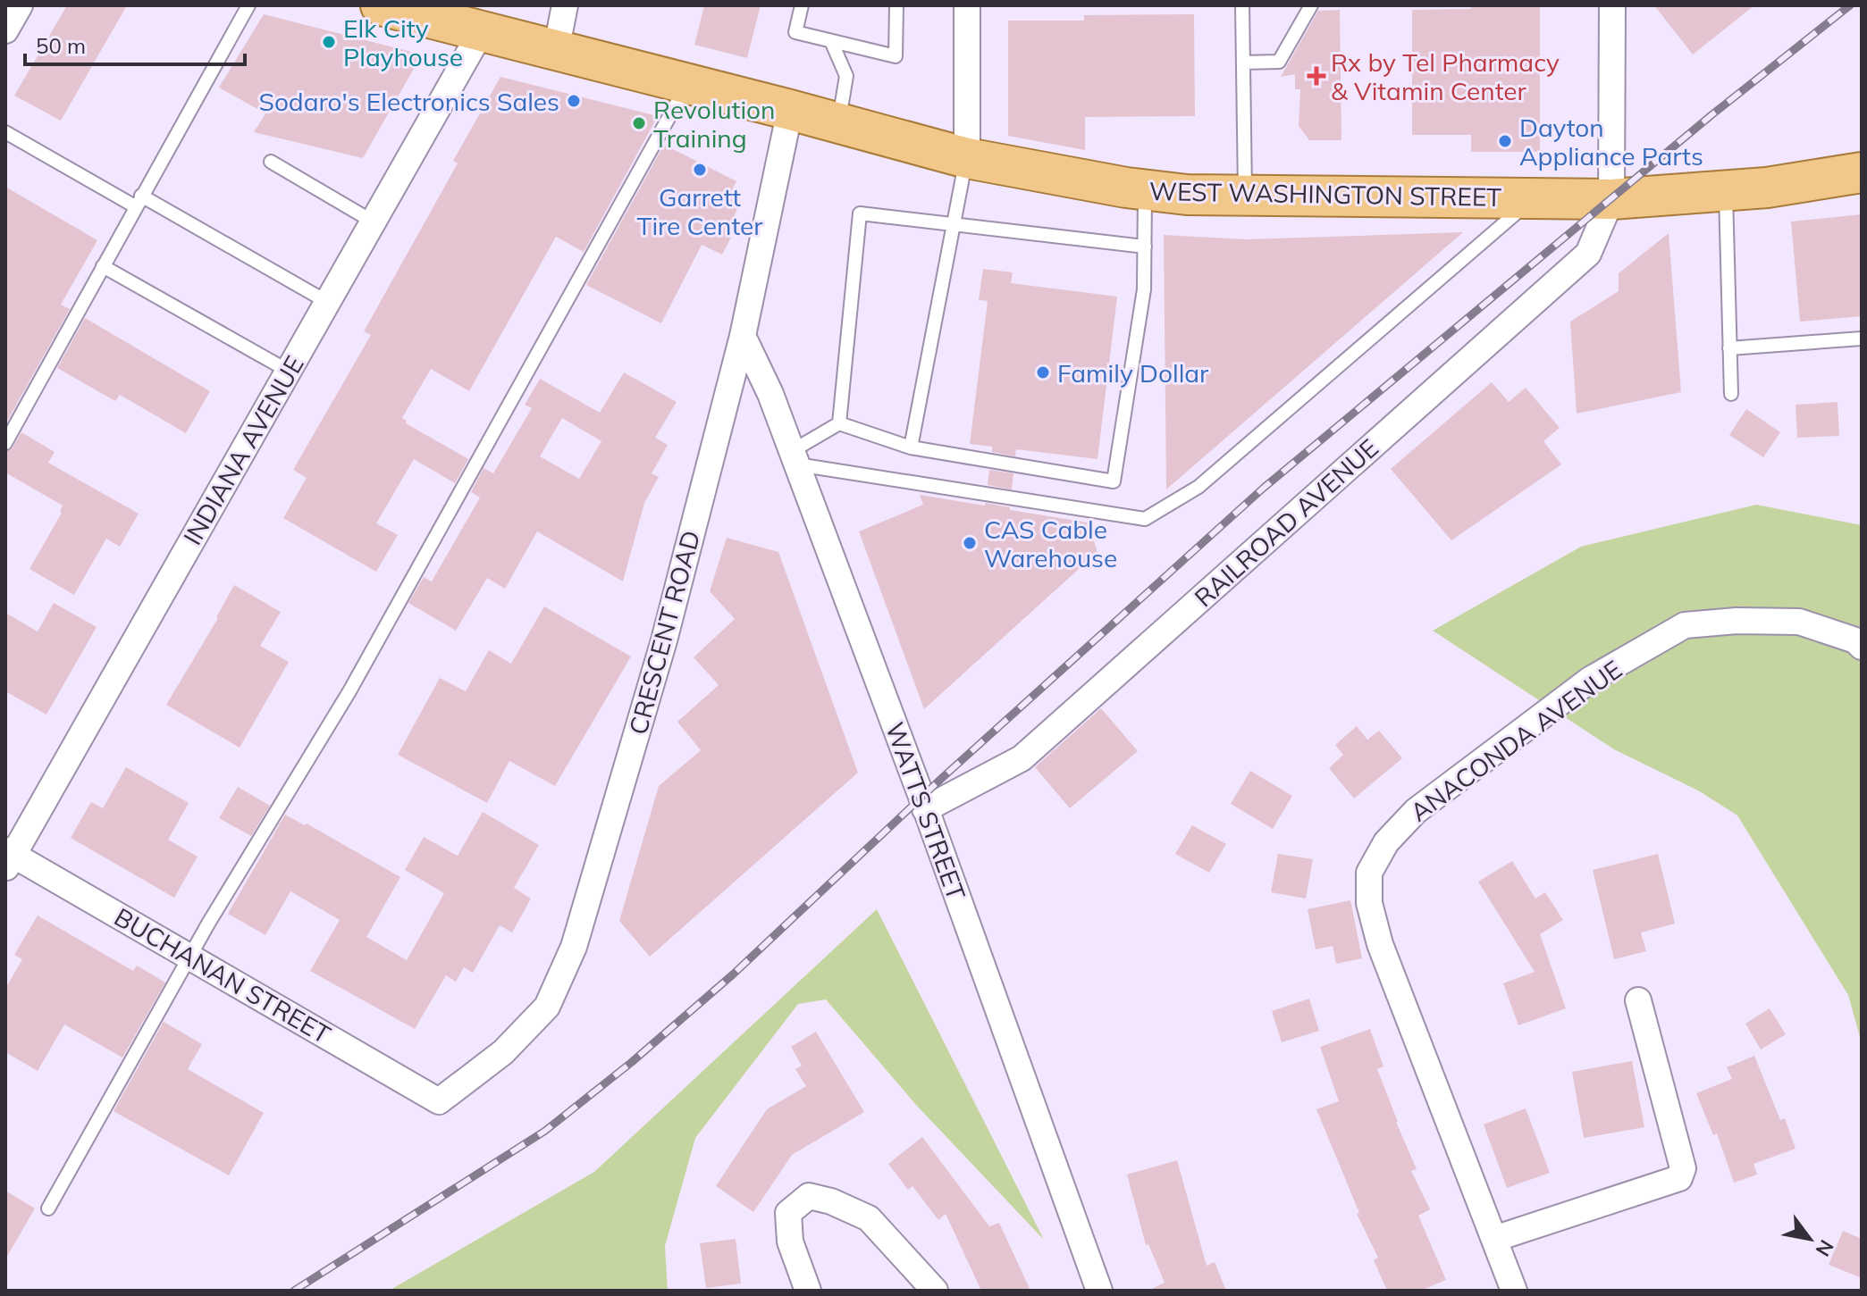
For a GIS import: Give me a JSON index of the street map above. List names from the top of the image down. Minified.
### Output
{"streets":{"main road":["WEST WASHINGTON STREET"],"street":["INDIANA AVENUE","RAILROAD AVENUE","CRESCENT ROAD","ANACONDA AVENUE","WATTS STREET","BUCHANAN STREET"]},"crossings":[["WEST WASHINGTON STREET","INDIANA AVENUE"],["WEST WASHINGTON STREET","RAILROAD AVENUE"],["WEST WASHINGTON STREET","CRESCENT ROAD"],["INDIANA AVENUE","BUCHANAN STREET"],["RAILROAD AVENUE","WATTS STREET"],["CRESCENT ROAD","WATTS STREET"],["CRESCENT ROAD","BUCHANAN STREET"]],"places":{"other":["Elk City Playhouse","Sodaro's Electronics Sales","Revolution Training","Dayton Appliance Parts","Garrett Tire Center","Family Dollar","CAS Cable Warehouse"],"health":["Rx by Tel Pharmacy & Vitamin Center"]},"scale_bar":"50 m","north":"bottom right"}
